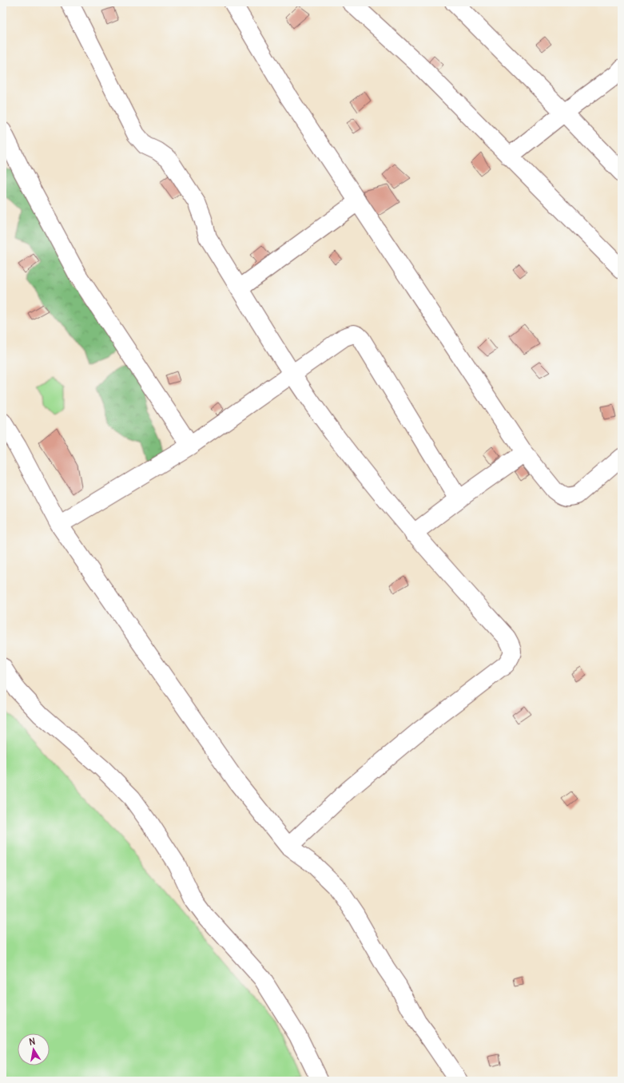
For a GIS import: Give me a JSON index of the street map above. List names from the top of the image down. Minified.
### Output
{"north":"top"}
